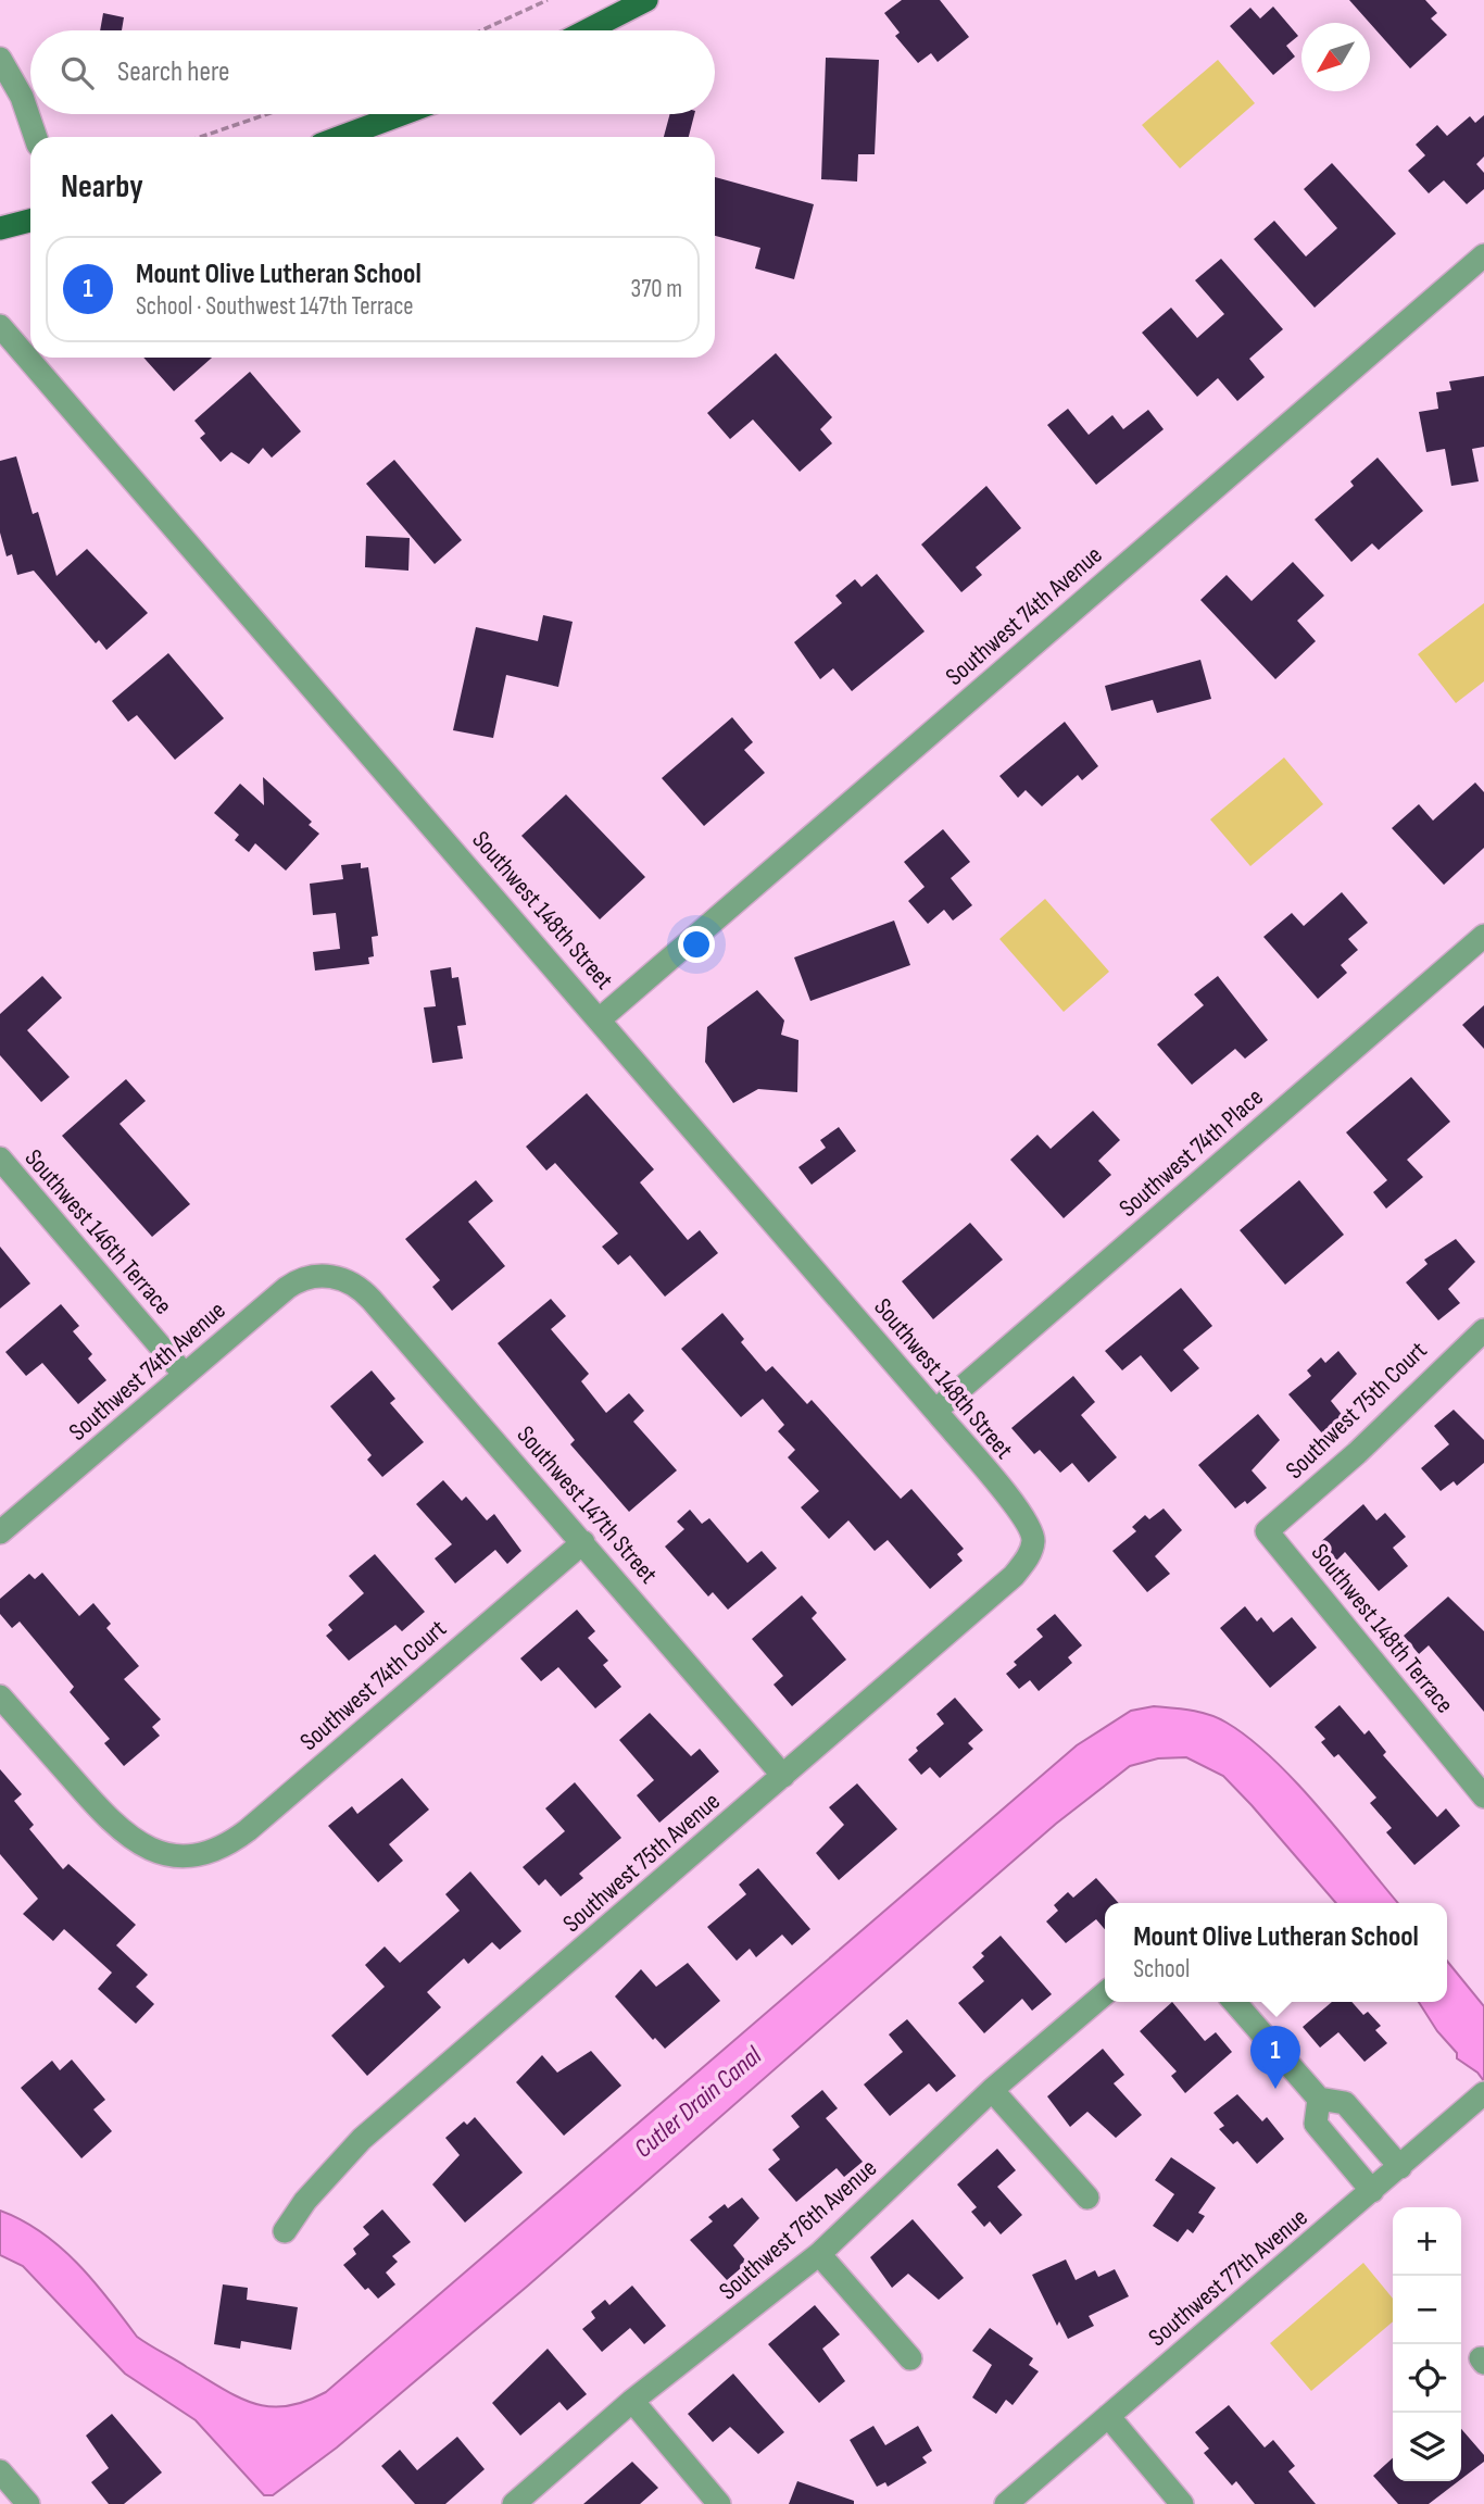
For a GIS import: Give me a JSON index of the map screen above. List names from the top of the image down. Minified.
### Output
{"streets":{"street":["Southwest 74th Avenue","Southwest 148th Street","Southwest 74th Place","Southwest 146th Terrace","Southwest 75th Court","Southwest 147th Street","Southwest 148th Terrace","Southwest 74th Court","Southwest 75th Avenue","Southwest 76th Avenue","Southwest 77th Avenue"]},"crossings":[["Southwest 74th Avenue","Southwest 148th Street"],["Southwest 74th Avenue","Southwest 146th Terrace"],["Southwest 74th Avenue","Southwest 147th Street"],["Southwest 148th Street","Southwest 74th Place"],["Southwest 148th Street","Southwest 75th Avenue"],["Southwest 75th Court","Southwest 148th Terrace"],["Southwest 147th Street","Southwest 74th Court"],["Southwest 147th Street","Southwest 75th Avenue"]],"water":["Cutler Drain Canal"],"north":"bottom left","page":{"search":"Search here","heading":"Nearby","list":[{"mark":"1","name":"Mount Olive Lutheran School","note":"School · Southwest 147th Terrace","value":"370 m"}],"popup":["Mount Olive Lutheran School","School"],"pins":"1","map_buttons":["+","−"]}}
